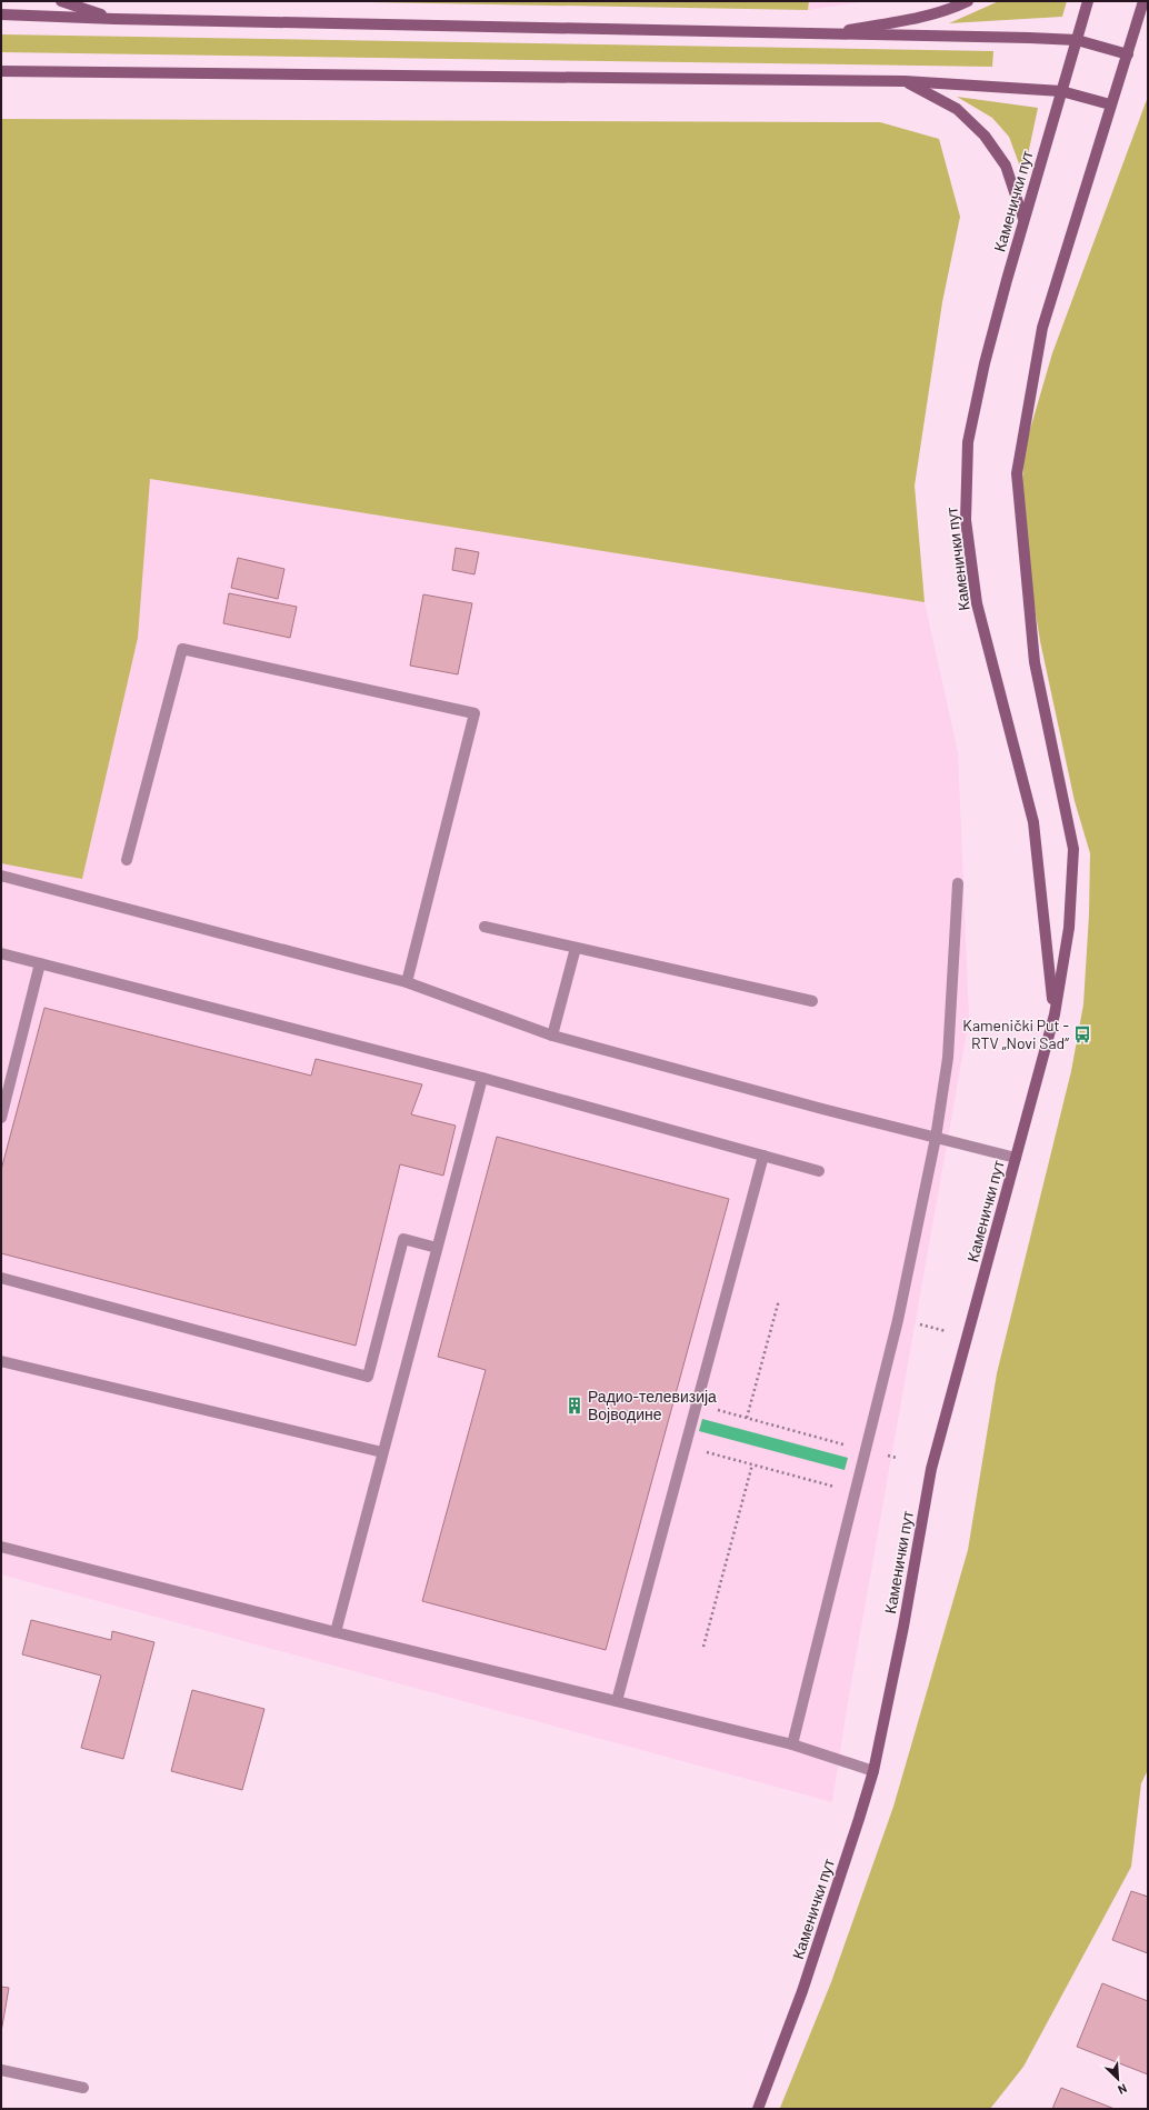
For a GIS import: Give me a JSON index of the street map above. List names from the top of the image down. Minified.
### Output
{"streets":{"main road":["Каменички пут"]},"places":{"bus stop":["Kamenički Put - RTV „Novi Sad”"],"building":["Радио-телевизија Војводине"]},"north":"bottom right"}
